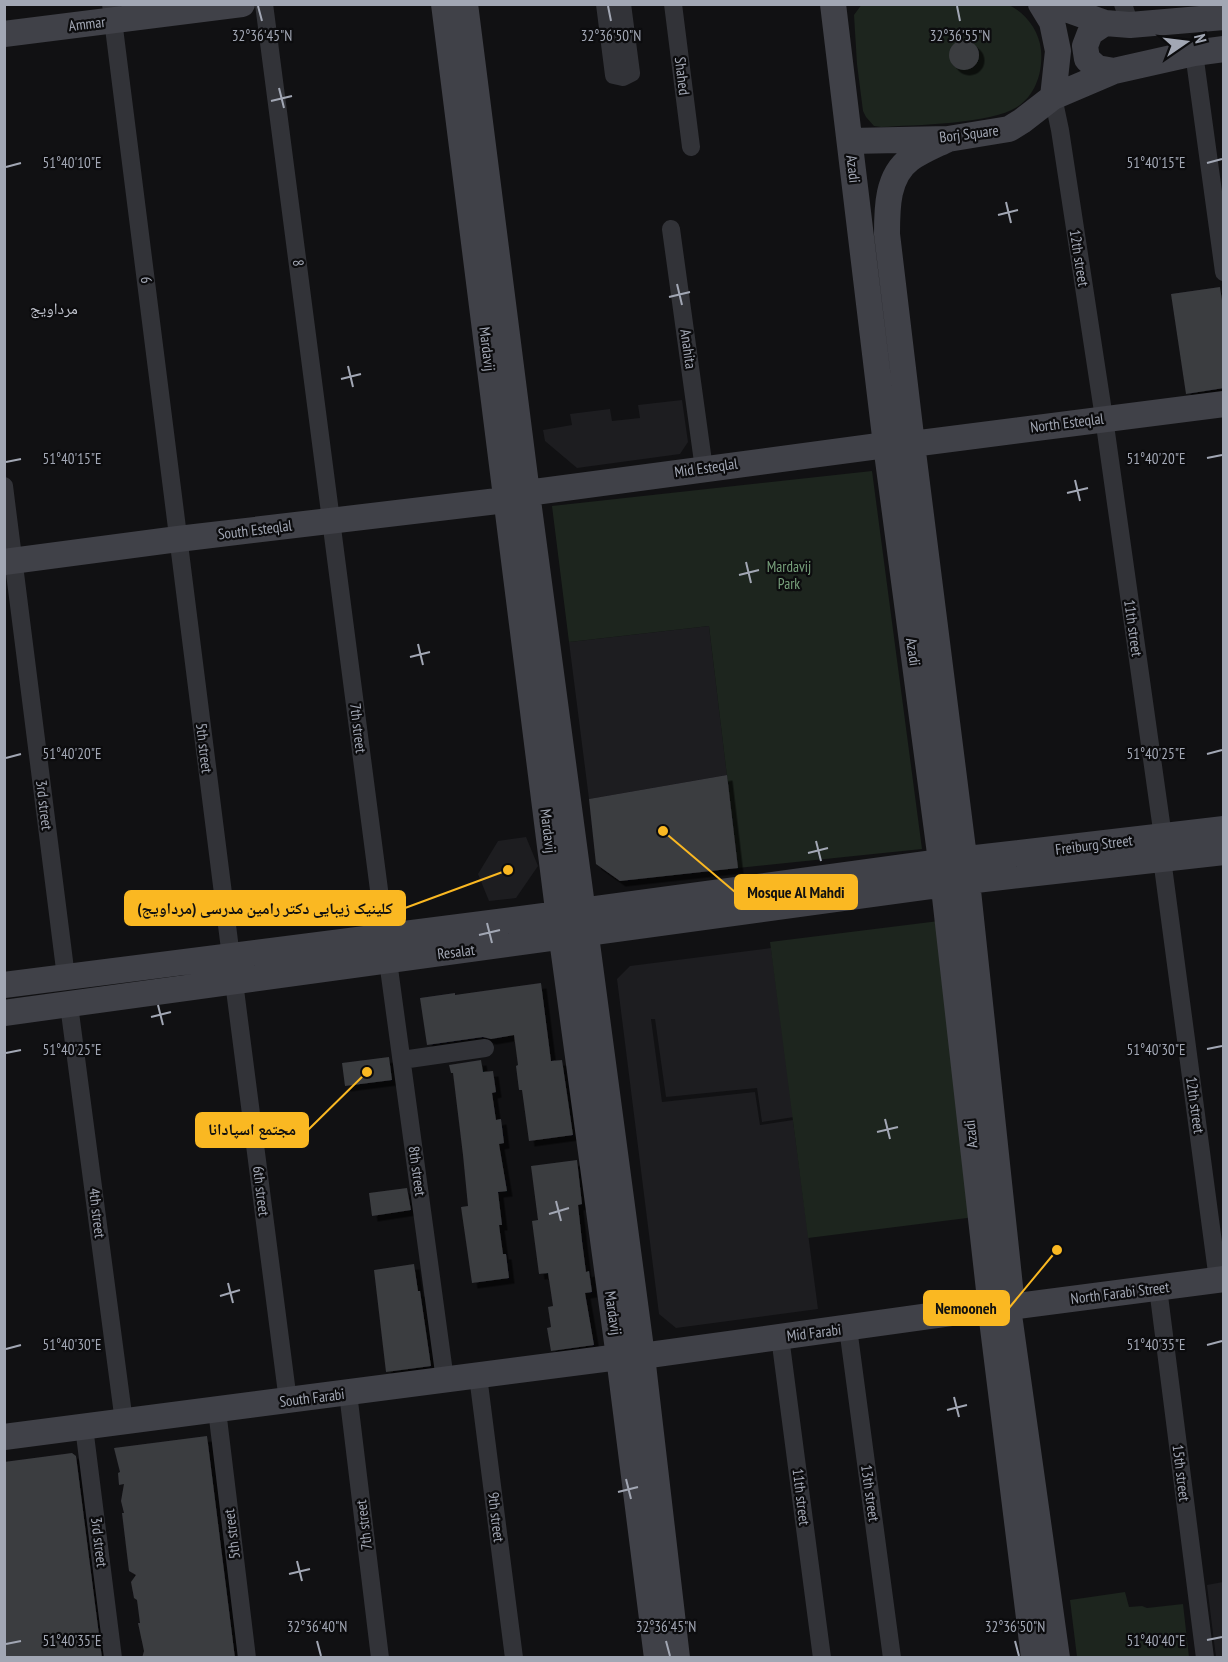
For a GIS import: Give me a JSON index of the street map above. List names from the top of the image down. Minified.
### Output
{"streets":{"main road":["Ammar","Borj Square","Azadi","Mardavij","North Esteqlal","Mid Esteqlal","South Esteqlal","Freiburg Street","Resalat","North Farabi Street","Mid Farabi","South Farabi"],"street":["Shahed","12th street","8","6","Anahita","11th street","7th street","5th street","3rd street","8th street","6th street","4th street","15th street","13th street","9th street"]},"crossings":[["Ammar","6"],["Borj Square","Azadi"],["Borj Square","12th street"],["Azadi","North Esteqlal"],["Azadi","Mid Esteqlal"],["Azadi","Freiburg Street"],["Azadi","Resalat"],["Azadi","North Farabi Street"],["Azadi","Mid Farabi"],["12th street","North Esteqlal"],["12th street","11th street"],["12th street","Freiburg Street"],["12th street","North Farabi Street"],["8","South Esteqlal"],["8","7th street"],["6","South Esteqlal"],["6","5th street"],["Mardavij","Mid Esteqlal"],["Mardavij","South Esteqlal"],["Mardavij","Resalat"],["Mardavij","Mid Farabi"],["Mardavij","South Farabi"],["Anahita","Mid Esteqlal"],["North Esteqlal","11th street"],["Mid Esteqlal","South Esteqlal"],["South Esteqlal","7th street"],["South Esteqlal","5th street"],["South Esteqlal","3rd street"],["11th street","Freiburg Street"],["11th street","Mid Farabi"],["7th street","Resalat"],["7th street","South Farabi"],["5th street","Resalat"],["5th street","South Farabi"],["3rd street","Resalat"],["3rd street","South Farabi"],["Freiburg Street","Resalat"],["Resalat","8th street"],["Resalat","6th street"],["Resalat","4th street"],["8th street","South Farabi"],["6th street","South Farabi"],["4th street","South Farabi"],["North Farabi Street","Mid Farabi"],["North Farabi Street","15th street"],["Mid Farabi","South Farabi"],["Mid Farabi","13th street"],["South Farabi","9th street"]],"districts":["مرداویج"],"parks":["Mardavij Park"],"places":["Mosque Al Mahdi","کلینیک زیبایی دکتر رامین مدرسی (مرداویج)","مجتمع اسپادانا","Nemooneh"],"north":"right","coordinates":["32°36'45\"N","32°36'50\"N","32°36'55\"N","51°40'15\"E","51°40'10\"E","51°40'20\"E","51°40'25\"E","51°40'30\"E","51°40'35\"E","32°36'40\"N","51°40'40\"E"]}
